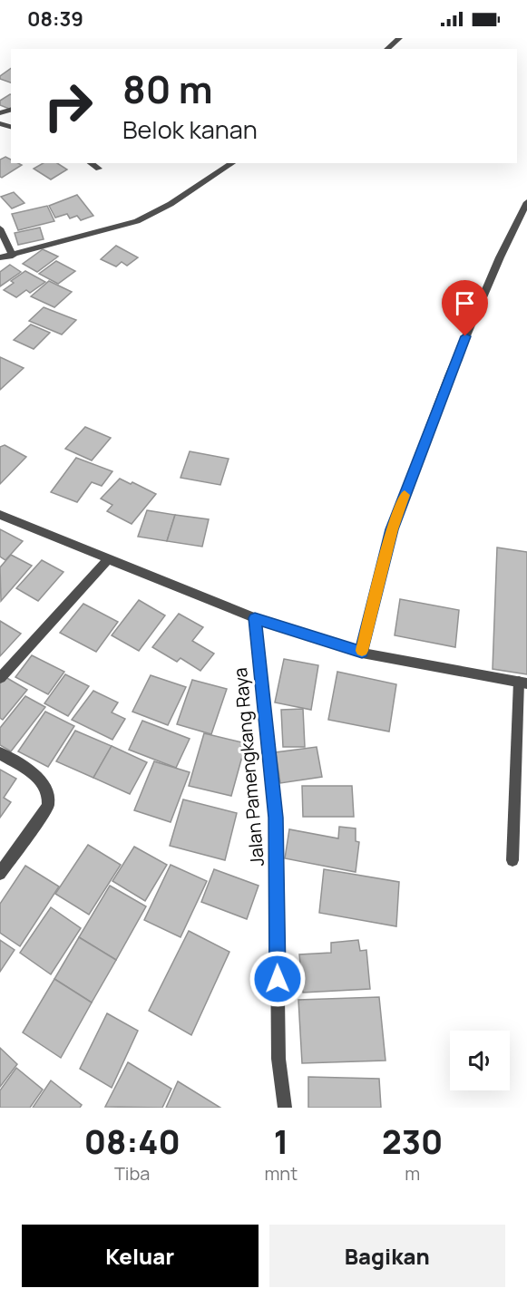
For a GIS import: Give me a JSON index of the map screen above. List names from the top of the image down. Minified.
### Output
{"streets":{"street":["Jalan Pamengkang Raya"]},"page":{"status":"08:39","turn":["80 m","Belok kanan"],"eta":["08:40","Tiba","1","mnt","230","m"],"buttons":["Keluar","Bagikan"]}}
